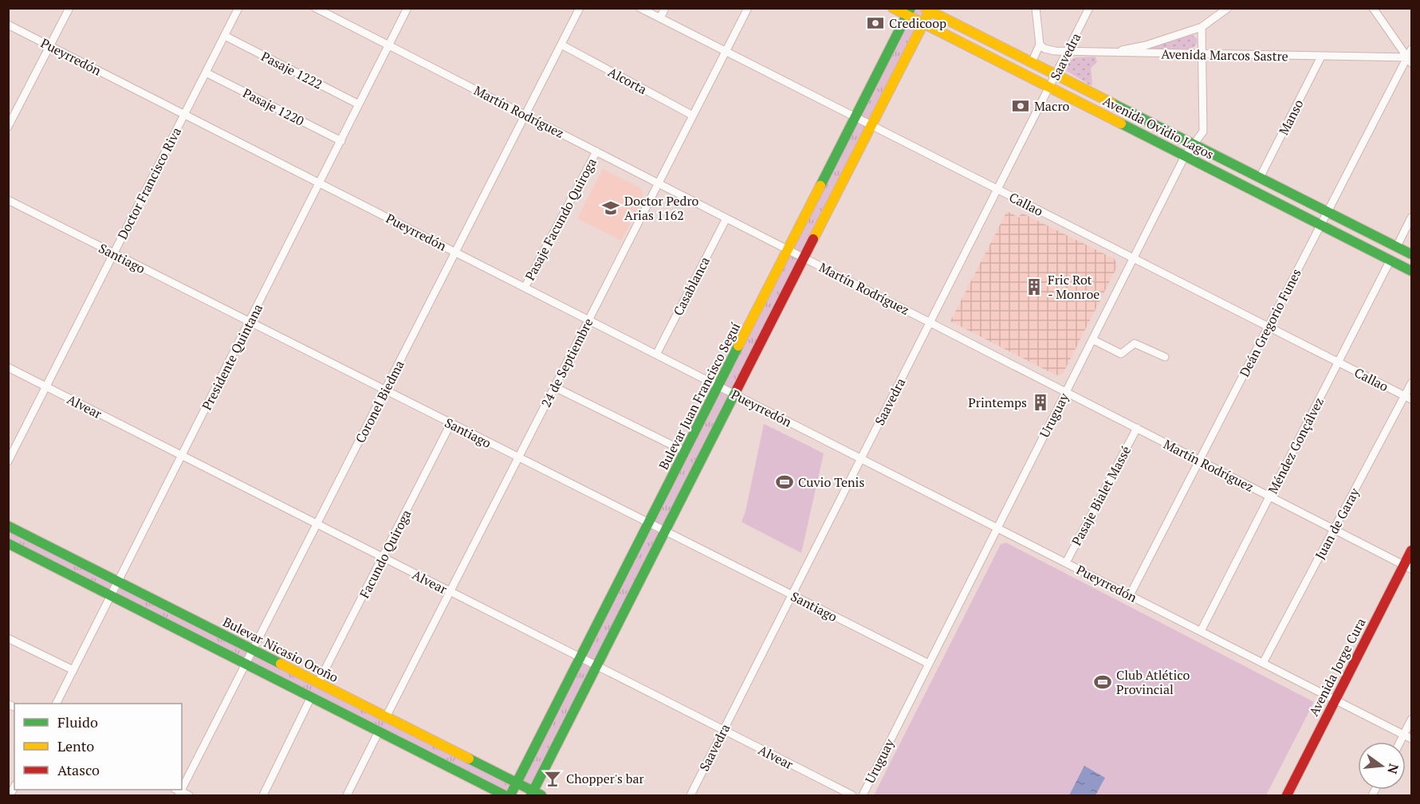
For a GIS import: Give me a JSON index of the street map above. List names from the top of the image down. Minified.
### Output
{"streets":{"main road":["Avenida Ovidio Lagos","Bulevar Juan Francisco Seguí","Bulevar Nicasio Oroño","Avenida Jorge Cura"],"street":["Avenida Marcos Sastre","Pueyrredón","Saavedra","Pasaje 1222","Alcorta","Pasaje 1220","Martín Rodríguez","Manso","Doctor Francisco Riva","Callao","Pasaje Facundo Quiroga","Santiago","Casablanca","Deán Gregorio Funes","Presidente Quintana","24 de Septiembre","Coronel Biedma","Alvear","Uruguay","Méndez Gonçálvez","Pasaje Bialet Massé","Juan de Garay","Facundo Quiroga"]},"crossings":[["Avenida Marcos Sastre","Saavedra"],["Avenida Marcos Sastre","Manso"],["Avenida Marcos Sastre","Deán Gregorio Funes"],["Avenida Marcos Sastre","Uruguay"],["Pueyrredón","Saavedra"],["Pueyrredón","Doctor Francisco Riva"],["Pueyrredón","Pasaje Facundo Quiroga"],["Pueyrredón","Casablanca"],["Pueyrredón","Deán Gregorio Funes"],["Pueyrredón","Presidente Quintana"],["Pueyrredón","24 de Septiembre"],["Pueyrredón","Bulevar Juan Francisco Seguí"],["Pueyrredón","Coronel Biedma"],["Pueyrredón","Uruguay"],["Pueyrredón","Méndez Gonçálvez"],["Pueyrredón","Pasaje Bialet Massé"],["Pueyrredón","Juan de Garay"],["Pueyrredón","Avenida Jorge Cura"],["Saavedra","Martín Rodríguez"],["Saavedra","Avenida Ovidio Lagos"],["Saavedra","Callao"],["Saavedra","Santiago"],["Saavedra","Alvear"],["Pasaje 1222","Doctor Francisco Riva"],["Pasaje 1222","Presidente Quintana"],["Alcorta","24 de Septiembre"],["Alcorta","Coronel Biedma"],["Pasaje 1220","Doctor Francisco Riva"],["Pasaje 1220","Presidente Quintana"],["Martín Rodríguez","Pasaje Facundo Quiroga"],["Martín Rodríguez","Casablanca"],["Martín Rodríguez","Deán Gregorio Funes"],["Martín Rodríguez","Presidente Quintana"],["Martín Rodríguez","24 de Septiembre"],["Martín Rodríguez","Bulevar Juan Francisco Seguí"],["Martín Rodríguez","Coronel Biedma"],["Martín Rodríguez","Uruguay"],["Martín Rodríguez","Méndez Gonçálvez"],["Martín Rodríguez","Pasaje Bialet Massé"],["Martín Rodríguez","Juan de Garay"],["Martín Rodríguez","Avenida Jorge Cura"],["Manso","Avenida Ovidio Lagos"],["Avenida Ovidio Lagos","Deán Gregorio Funes"],["Avenida Ovidio Lagos","Bulevar Juan Francisco Seguí"],["Avenida Ovidio Lagos","Uruguay"],["Avenida Ovidio Lagos","Méndez Gonçálvez"],["Doctor Francisco Riva","Santiago"],["Doctor Francisco Riva","Alvear"],["Callao","Deán Gregorio Funes"],["Callao","24 de Septiembre"],["Callao","Bulevar Juan Francisco Seguí"],["Callao","Uruguay"],["Callao","Méndez Gonçálvez"],["Callao","Juan de Garay"],["Santiago","Presidente Quintana"],["Santiago","24 de Septiembre"],["Santiago","Bulevar Juan Francisco Seguí"],["Santiago","Coronel Biedma"],["Santiago","Uruguay"],["Santiago","Facundo Quiroga"],["Presidente Quintana","Alvear"],["Presidente Quintana","Bulevar Nicasio Oroño"],["24 de Septiembre","Alvear"],["24 de Septiembre","Bulevar Nicasio Oroño"],["Bulevar Juan Francisco Seguí","Alvear"],["Bulevar Juan Francisco Seguí","Bulevar Nicasio Oroño"],["Coronel Biedma","Alvear"],["Coronel Biedma","Bulevar Nicasio Oroño"],["Alvear","Facundo Quiroga"],["Facundo Quiroga","Bulevar Nicasio Oroño"]],"places":{"bank":["Credicoop","Macro"],"school or university":["Doctor Pedro Arias 1162"],"building":["Fric Rot - Monroe","Printemps"],"sports":["Cuvio Tenis","Club Atlético Provincial"],"bar":["Chopper's bar"]},"legend":["Fluido","Lento","Atasco"],"north":"right"}
